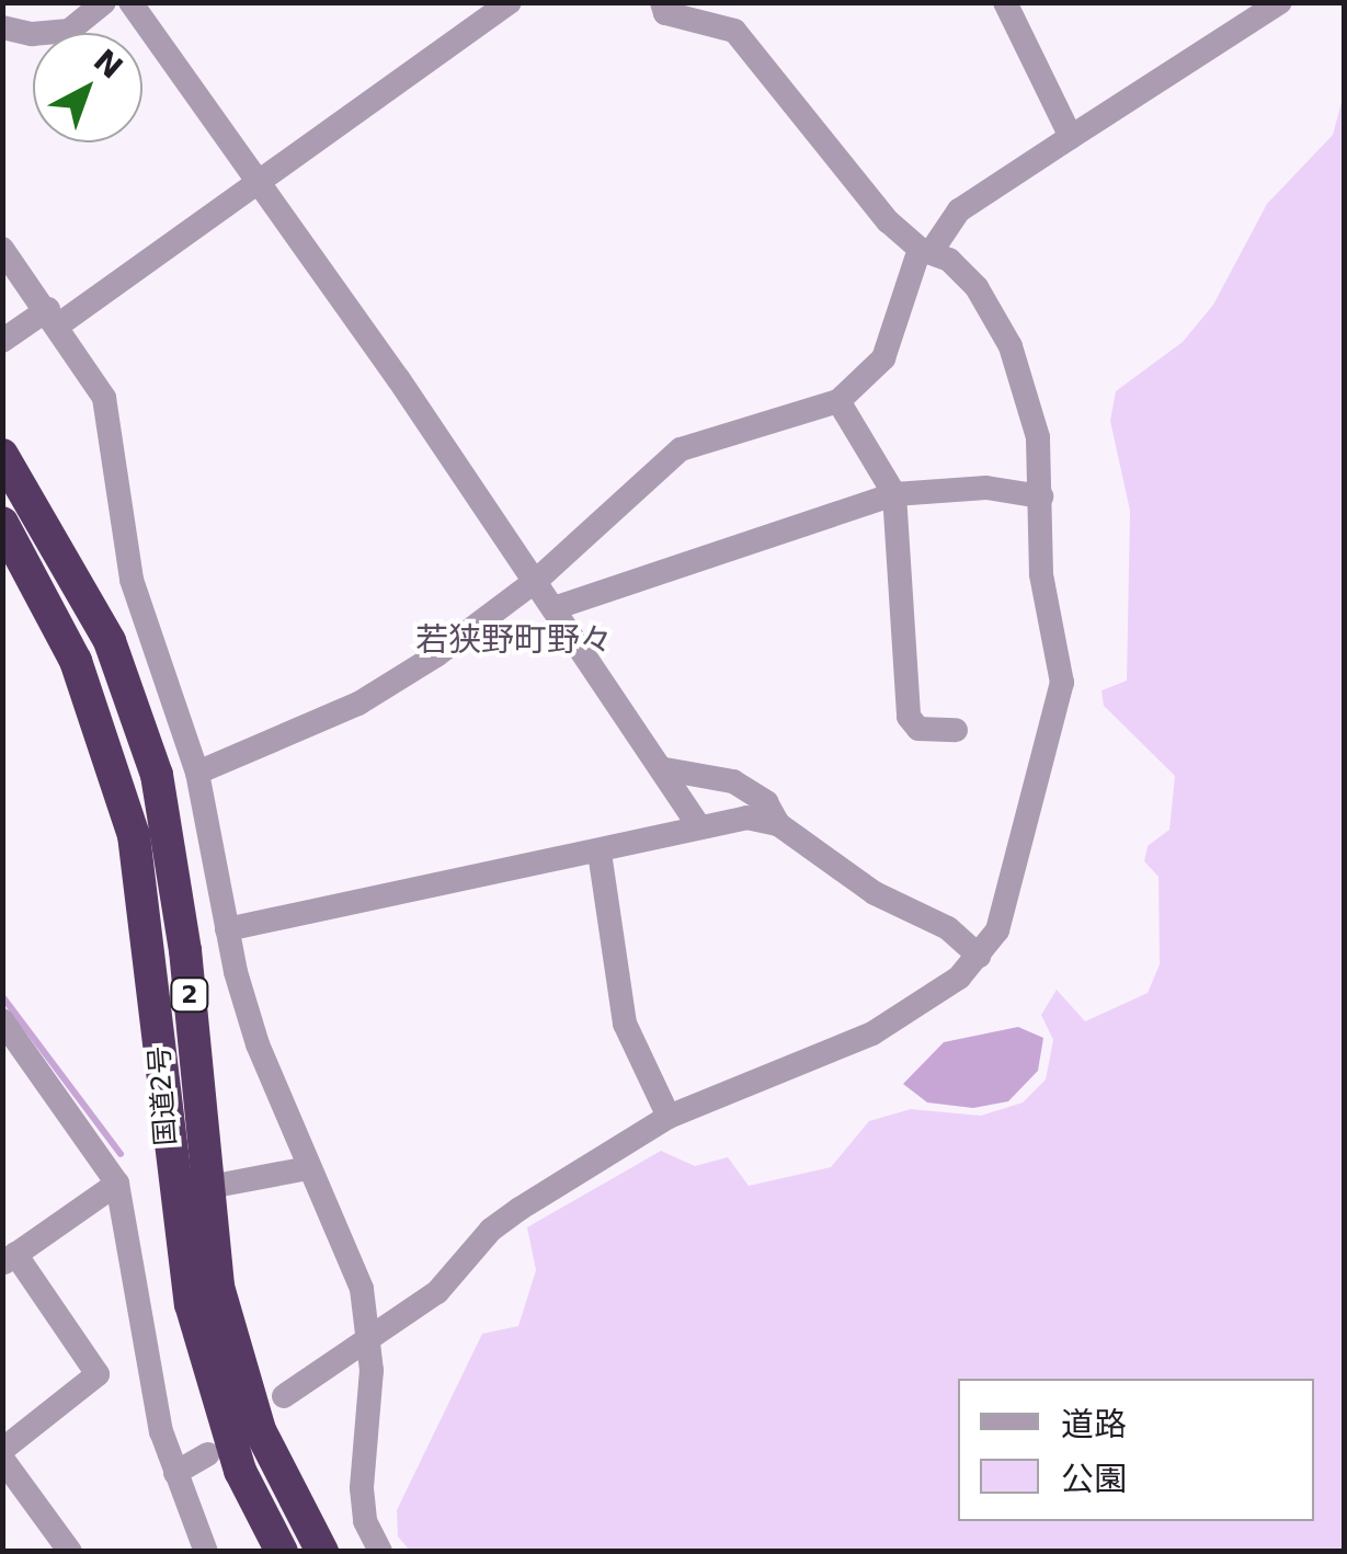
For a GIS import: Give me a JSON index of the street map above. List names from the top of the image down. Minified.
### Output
{"streets":{"highway":["2","国道2号"]},"districts":["若狭野町野々"],"legend":["道路","公園"],"north":"top right"}
